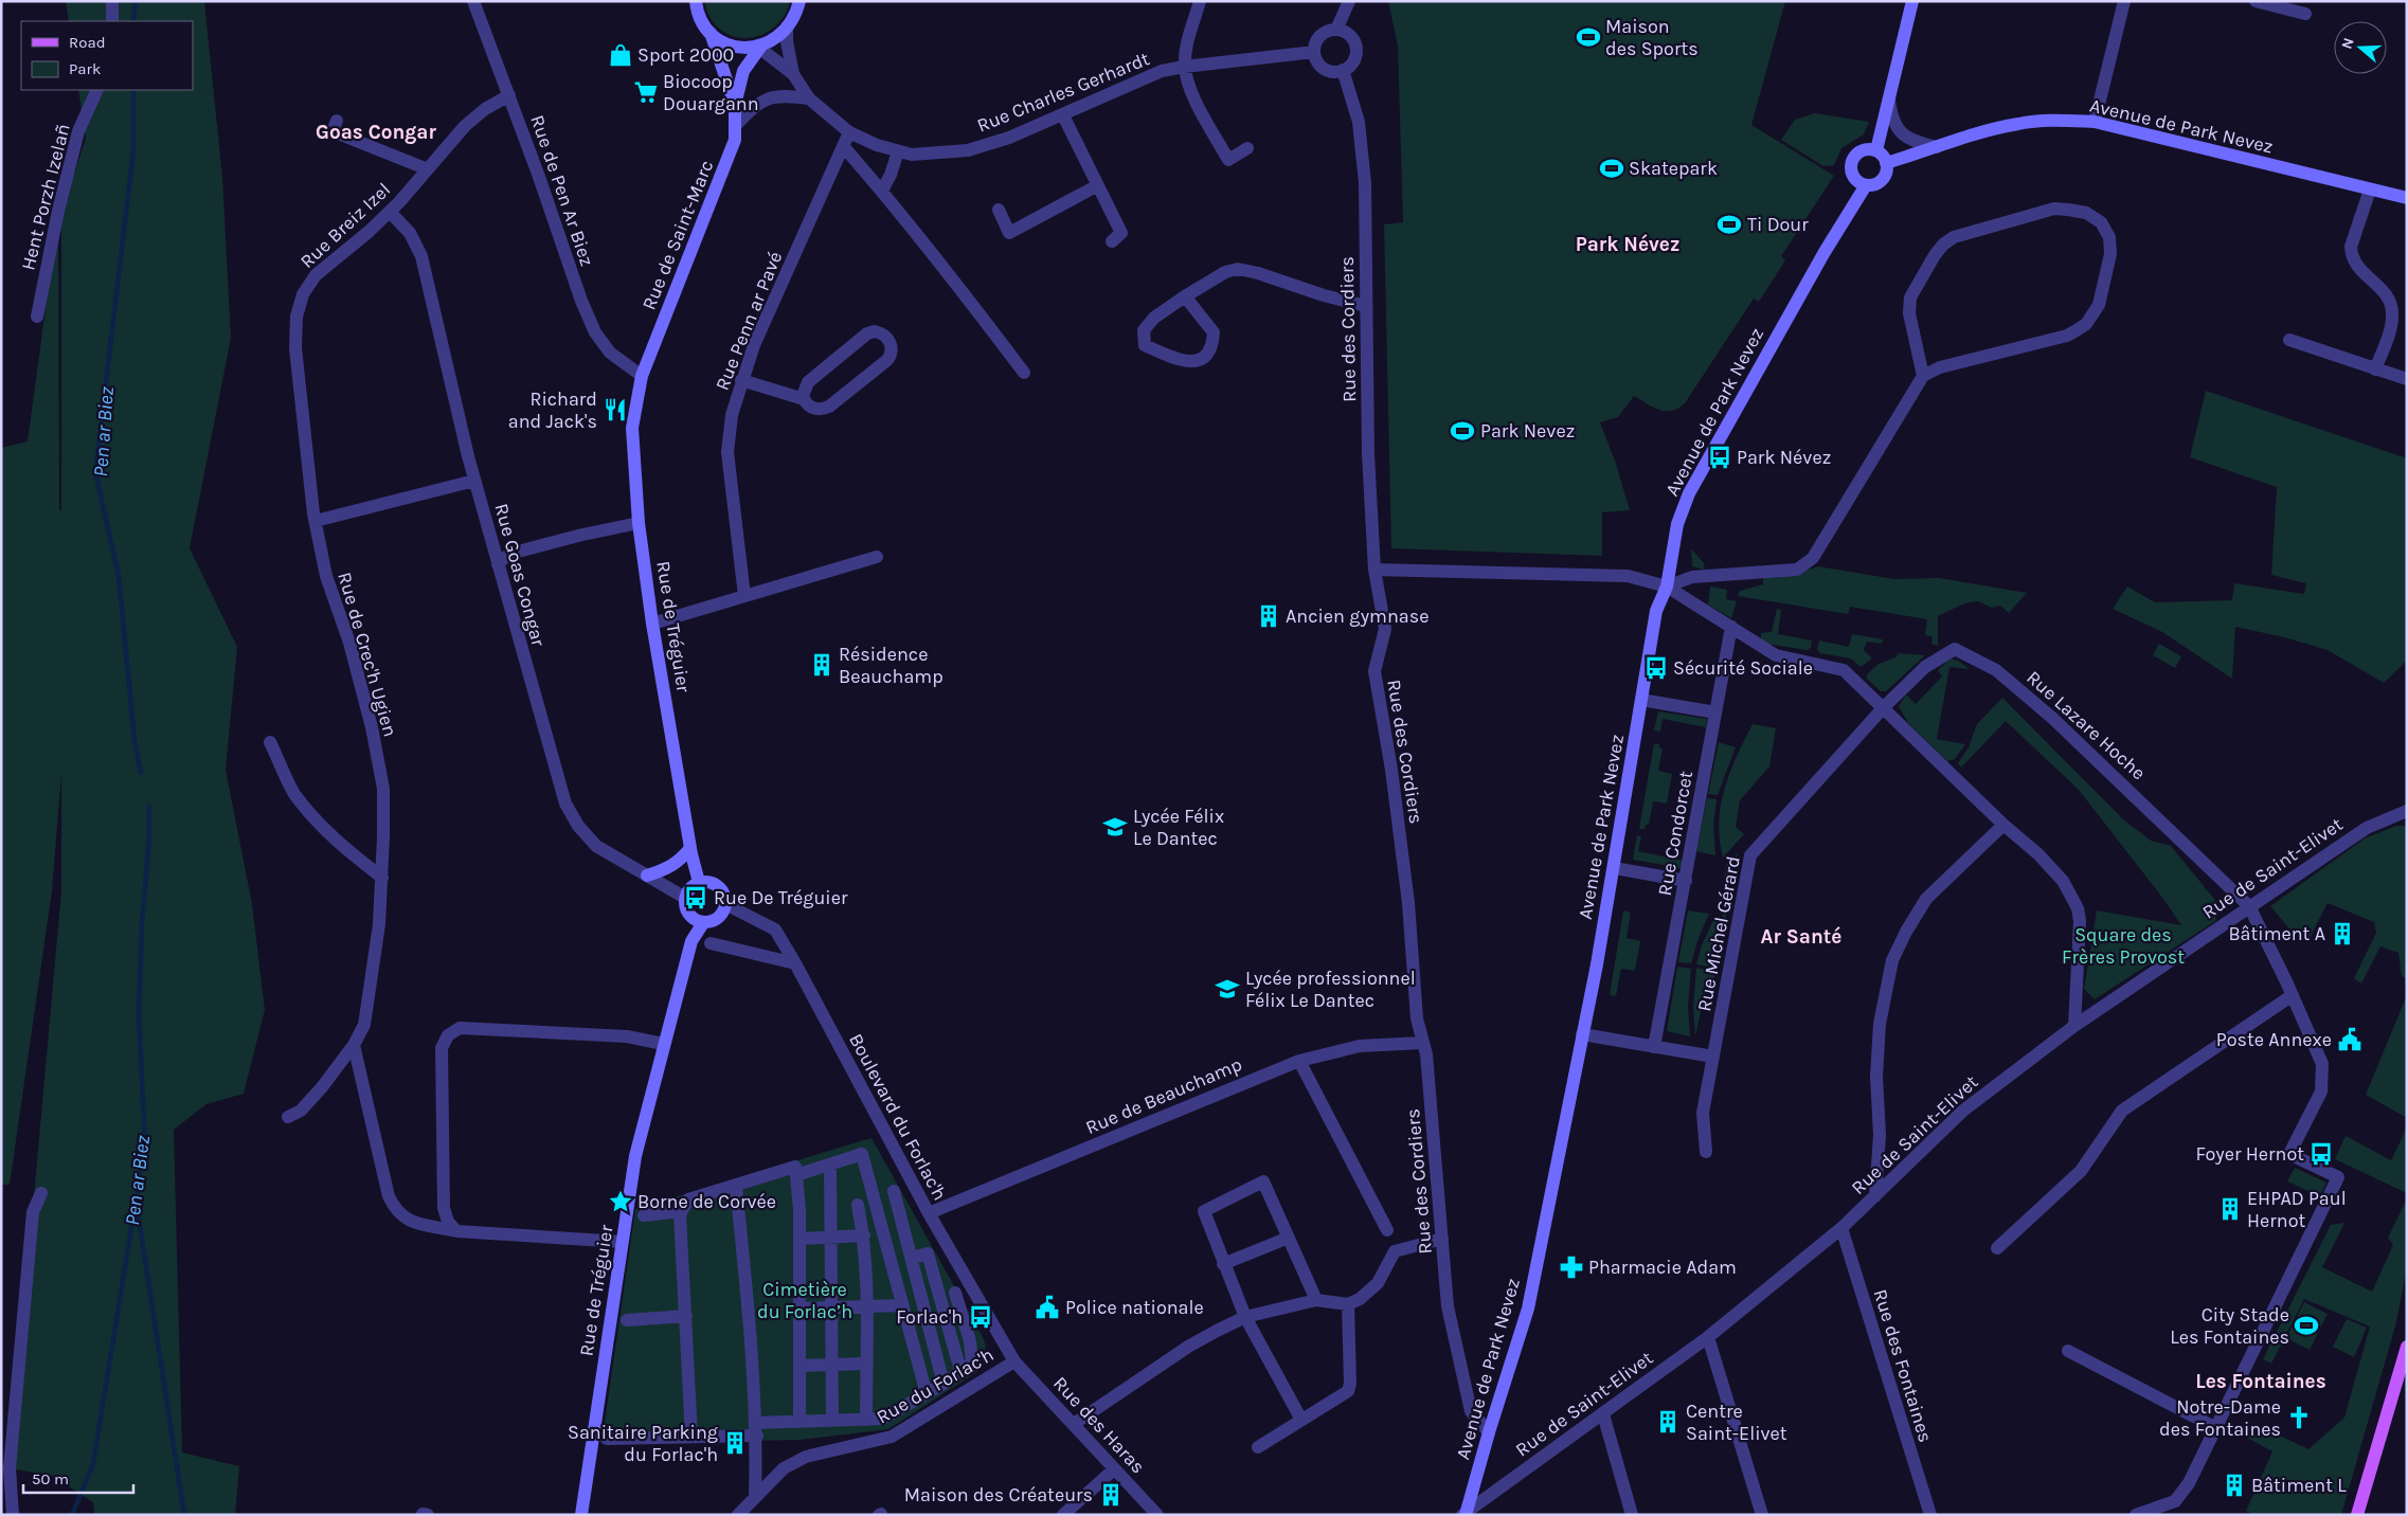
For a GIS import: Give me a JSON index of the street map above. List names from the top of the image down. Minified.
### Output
{"streets":{"main road":["Avenue de Park Nevez","Rue de Saint-Marc","Rue de Tréguier"],"street":["Rue Charles Gerhardt","Rue de Pen Ar Biez","Hent Porzh Izelañ","Rue Breiz Izel","Rue Penn ar Pavé","Rue des Cordiers","Rue Goas Congar","Rue de Crec'h Ugien","Rue Lazare Hoche","Rue Condorcet","Rue de Saint-Elivet","Rue Michel Gérard","Rue de Beauchamp","Boulevard du Forlac'h","Rue des Fontaines","Rue du Forlac'h","Rue des Haras"]},"crossings":[["Rue Charles Gerhardt","Rue de Saint-Marc"],["Rue Charles Gerhardt","Rue Penn ar Pavé"],["Rue Charles Gerhardt","Rue des Cordiers"],["Avenue de Park Nevez","Rue des Cordiers"],["Avenue de Park Nevez","Rue de Saint-Elivet"],["Rue de Pen Ar Biez","Rue Breiz Izel"],["Rue de Pen Ar Biez","Rue de Saint-Marc"],["Rue de Pen Ar Biez","Rue de Tréguier"],["Rue Breiz Izel","Rue Goas Congar"],["Rue Breiz Izel","Rue de Crec'h Ugien"],["Rue de Saint-Marc","Rue de Tréguier"],["Rue des Cordiers","Rue de Beauchamp"],["Rue Goas Congar","Rue de Tréguier"],["Rue Lazare Hoche","Rue de Saint-Elivet"],["Rue Lazare Hoche","Rue Michel Gérard"],["Rue de Saint-Elivet","Rue des Fontaines"],["Rue de Beauchamp","Boulevard du Forlac'h"],["Boulevard du Forlac'h","Rue du Forlac'h"],["Boulevard du Forlac'h","Rue des Haras"],["Rue du Forlac'h","Rue des Haras"]],"districts":["Goas Congar","Park Névez","Ar Santé","Les Fontaines"],"water":["Pen ar Biez"],"parks":["Square des Frères Provost","Cimetière du Forlac’h"],"places":{"sports":["Maison des Sports","Skatepark","Ti Dour","Park Nevez","City Stade Les Fontaines"],"shop":["Sport 2000"],"supermarket":["Biocoop Douargann"],"restaurant":["Richard and Jack's"],"bus stop":["Park Névez","Sécurité Sociale","Rue De Tréguier","Foyer Hernot","Forlac'h"],"building":["Ancien gymnase","Résidence Beauchamp","Bâtiment A","EHPAD Paul Hernot","Centre Saint-Elivet","Sanitaire Parking du Forlac'h","Bâtiment L","Maison des Créateurs"],"school or university":["Lycée Félix Le Dantec","Lycée professionnel Félix Le Dantec"],"public building":["Poste Annexe","Police nationale"],"place":["Borne de Corvée"],"pharmacy":["Pharmacie Adam"],"church":["Notre-Dame des Fontaines"]},"legend":["Road","Park"],"scale_bar":"50 m","north":"left"}
